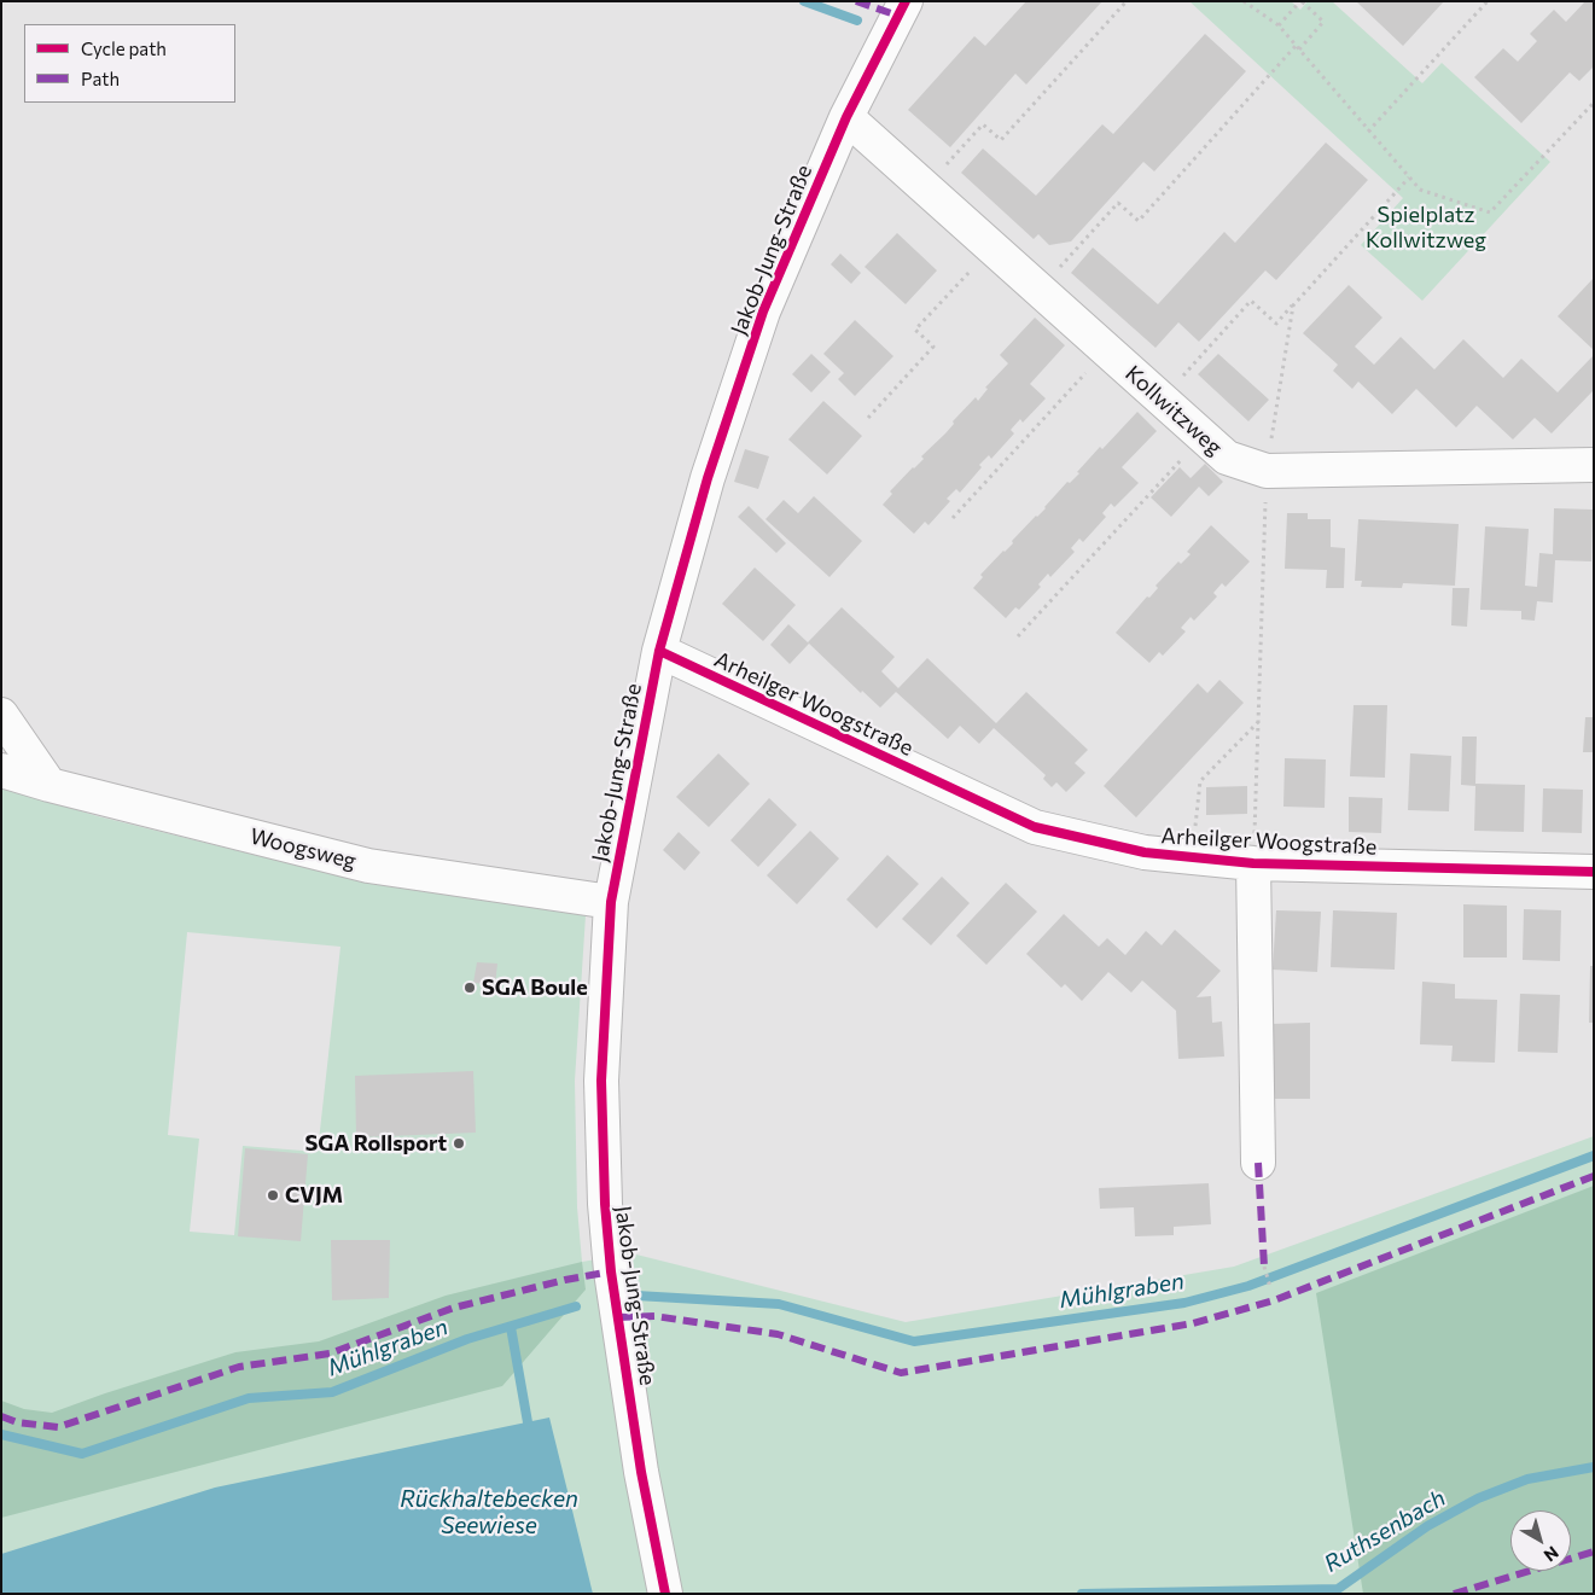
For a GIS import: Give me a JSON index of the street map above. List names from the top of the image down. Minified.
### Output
{"streets":{"street":["Jakob-Jung-Straße","Kollwitzweg","Arheilger Woogstraße","Woogsweg"]},"crossings":[["Jakob-Jung-Straße","Kollwitzweg"],["Jakob-Jung-Straße","Arheilger Woogstraße"],["Jakob-Jung-Straße","Woogsweg"]],"water":["Mühlgraben","Rückhaltebecken Seewiese","Ruthsenbach"],"parks":["Spielplatz Kollwitzweg"],"places":["SGA Boule","SGA Rollsport","CVJM"],"legend":["Cycle path","Path"],"north":"bottom right"}
